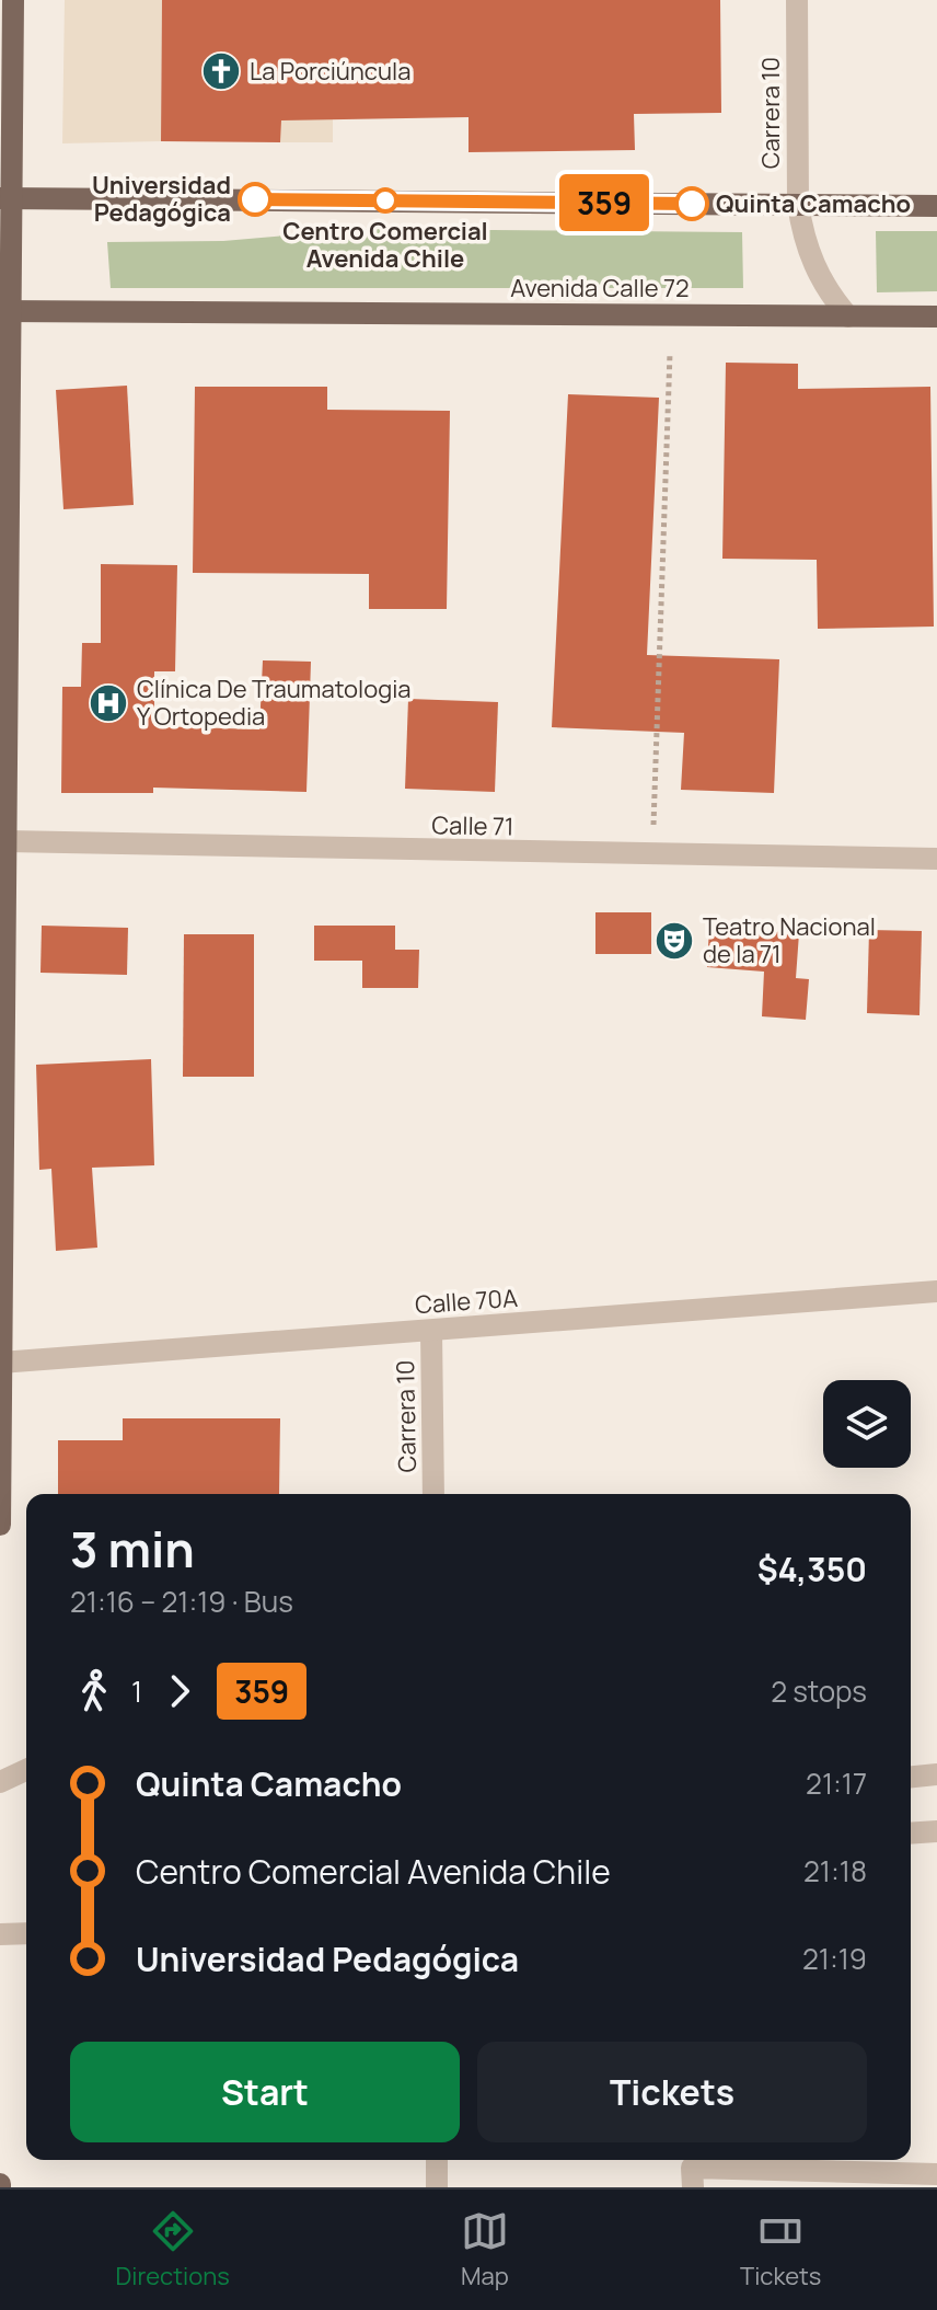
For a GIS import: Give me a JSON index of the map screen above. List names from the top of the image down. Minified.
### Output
{"streets":{"main road":["Avenida Calle 72"],"street":["Carrera 10","Calle 71","Calle 70A"]},"crossings":[["Carrera 10","Avenida Calle 72"],["Carrera 10","Calle 70A"]],"places":{"church":["La Porciúncula"],"other":["Universidad Pedagógica","Centro Comercial Avenida Chile","Quinta Camacho"],"hospital":["Clínica De Traumatologia Y Ortopedia"],"theatre":["Teatro Nacional de la 71"]},"lines":["bus line 359"],"page":{"on_map":"359","heading":["3 min","21:16 – 21:19 · Bus","$4,350"],"legs":["1","359","2 stops"],"list":[{"name":"Quinta Camacho","value":"21:17"},{"name":"Centro Comercial Avenida Chile","value":"21:18"},{"name":"Universidad Pedagógica","value":"21:19"}],"buttons":["Start","Tickets"],"tabs":["Directions","Map","Tickets"]}}
